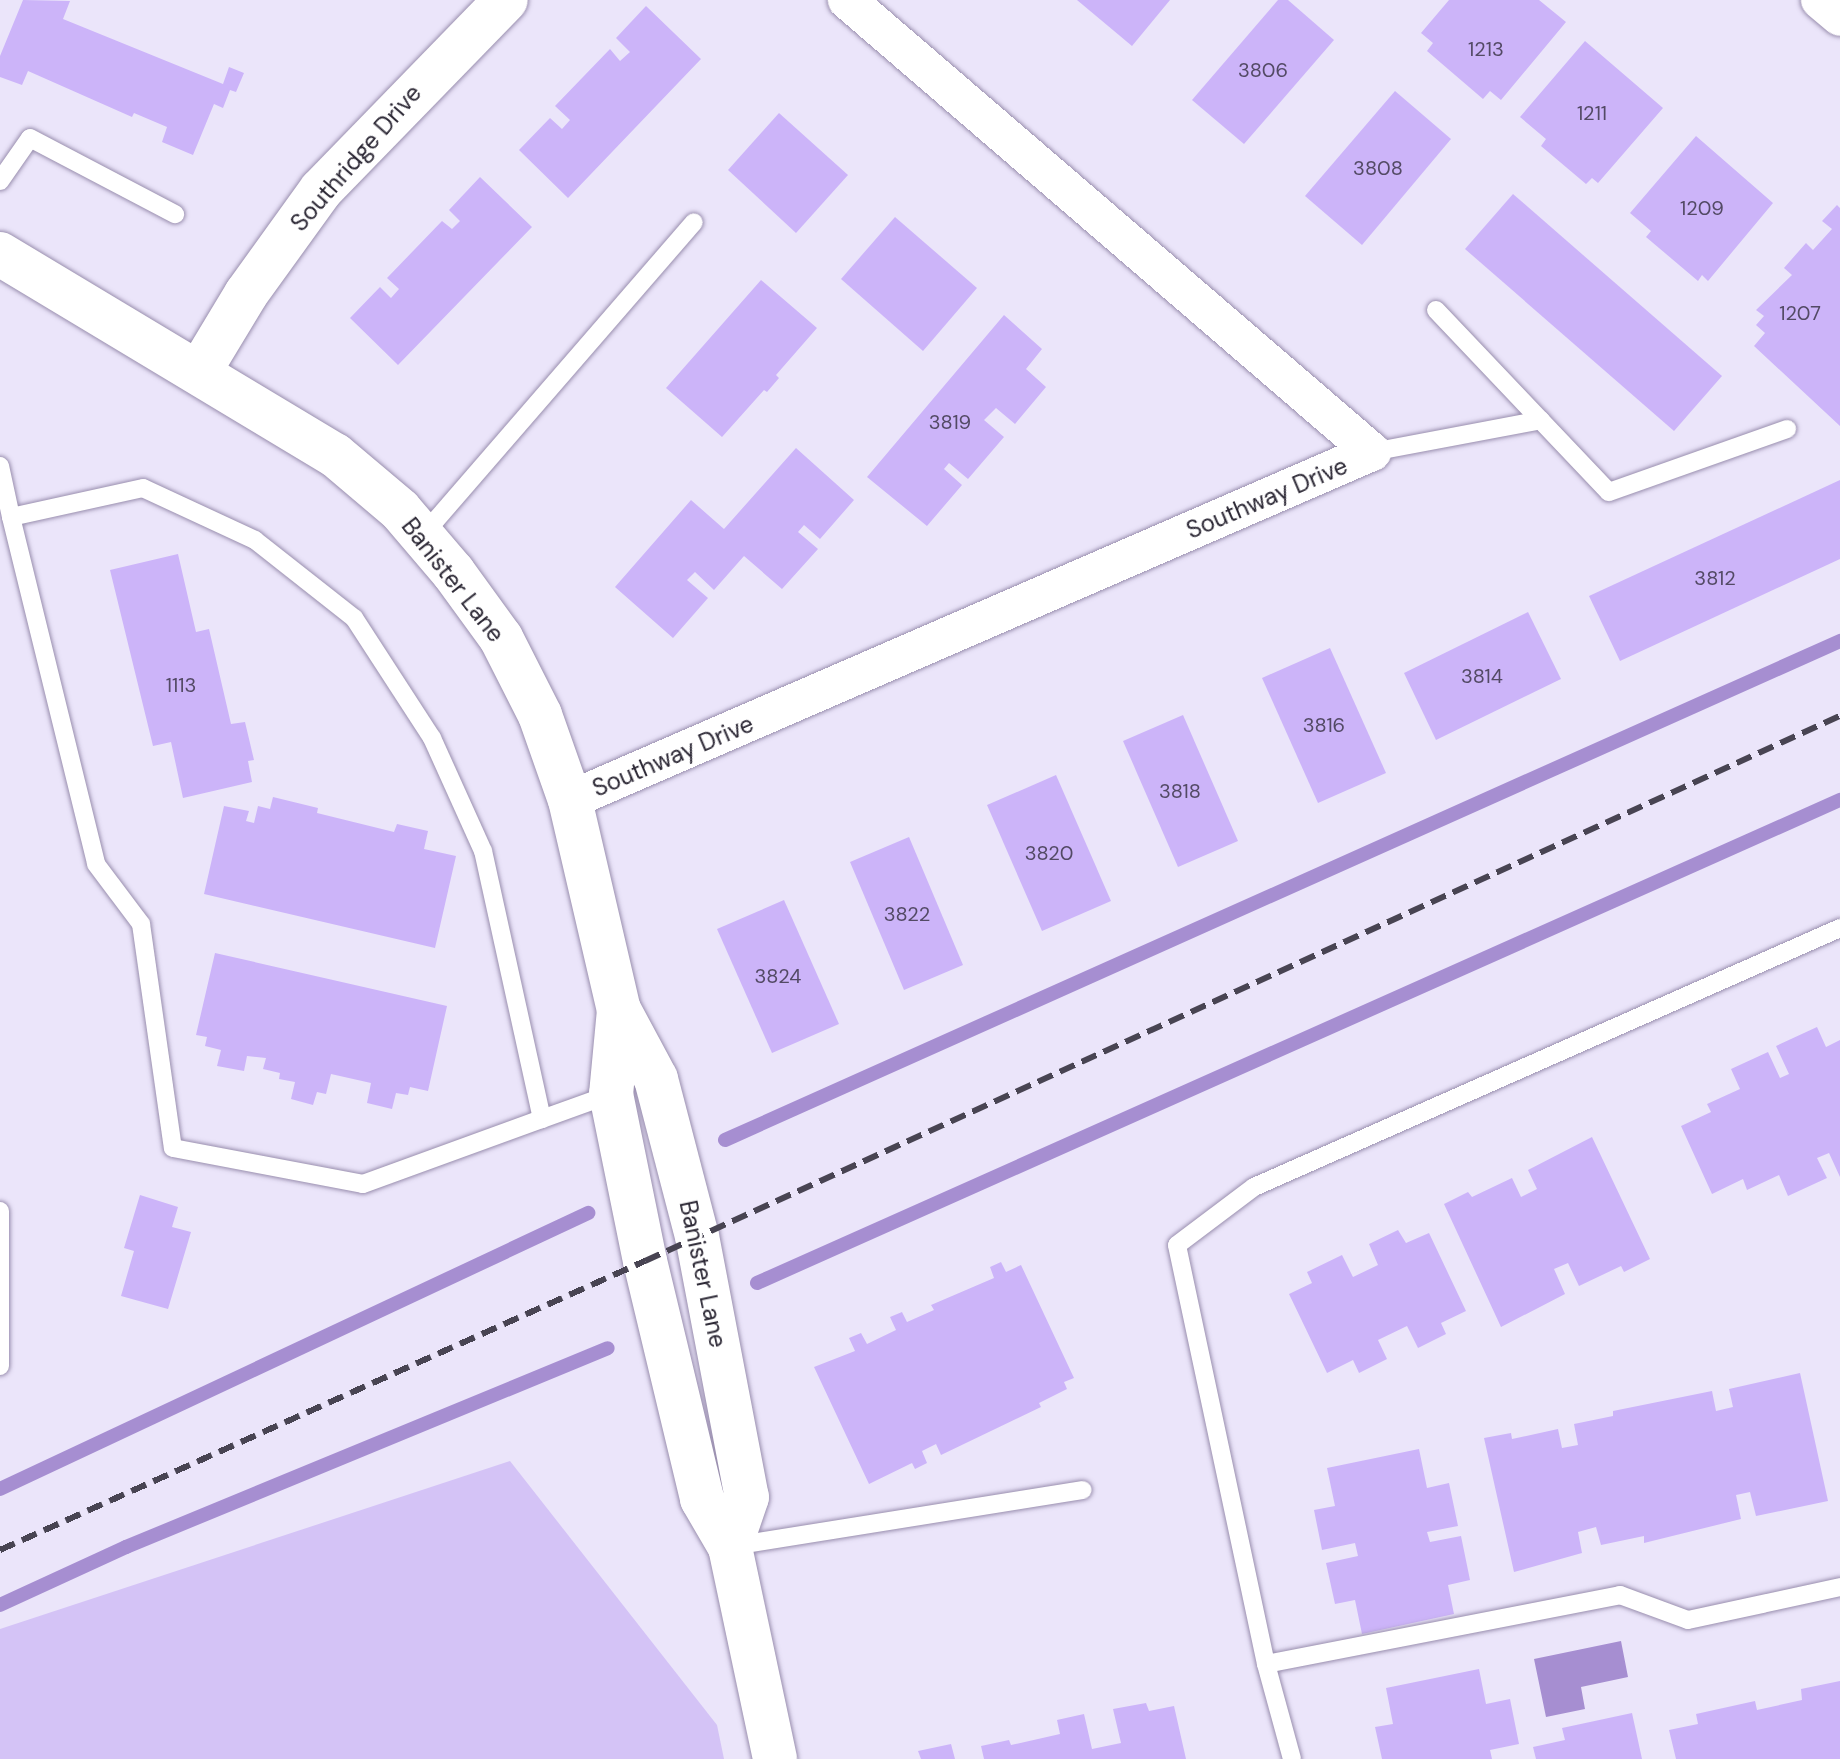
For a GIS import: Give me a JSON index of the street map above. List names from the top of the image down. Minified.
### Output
{"streets":{"street":["Southridge Drive","Southway Drive","Banister Lane"]},"crossings":[["Southridge Drive","Banister Lane"],["Southway Drive","Banister Lane"]],"house_numbers":["1213","3806","1211","3808","1209","1207","3819","3812","3814","1113","3816","3818","3820","3822","3824"]}
